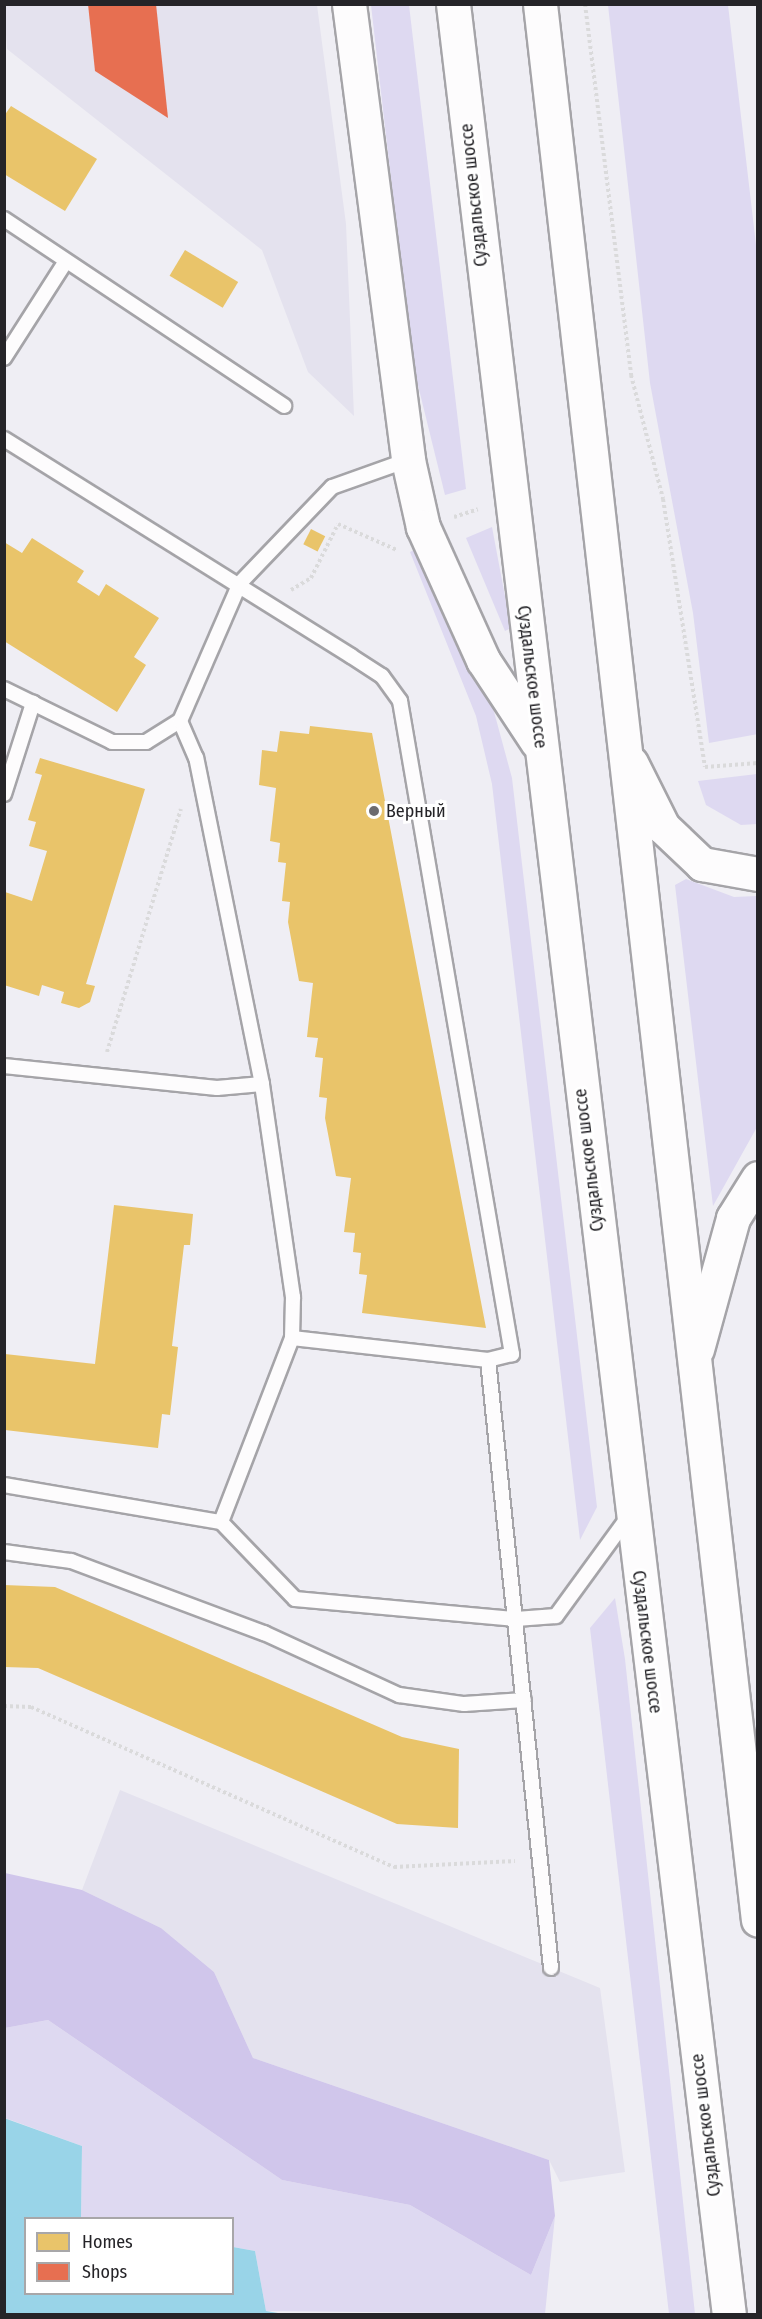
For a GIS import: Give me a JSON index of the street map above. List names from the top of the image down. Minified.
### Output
{"streets":{"main road":["Суздальское шоссе"]},"places":["Верный"],"legend":["Homes","Shops"]}
